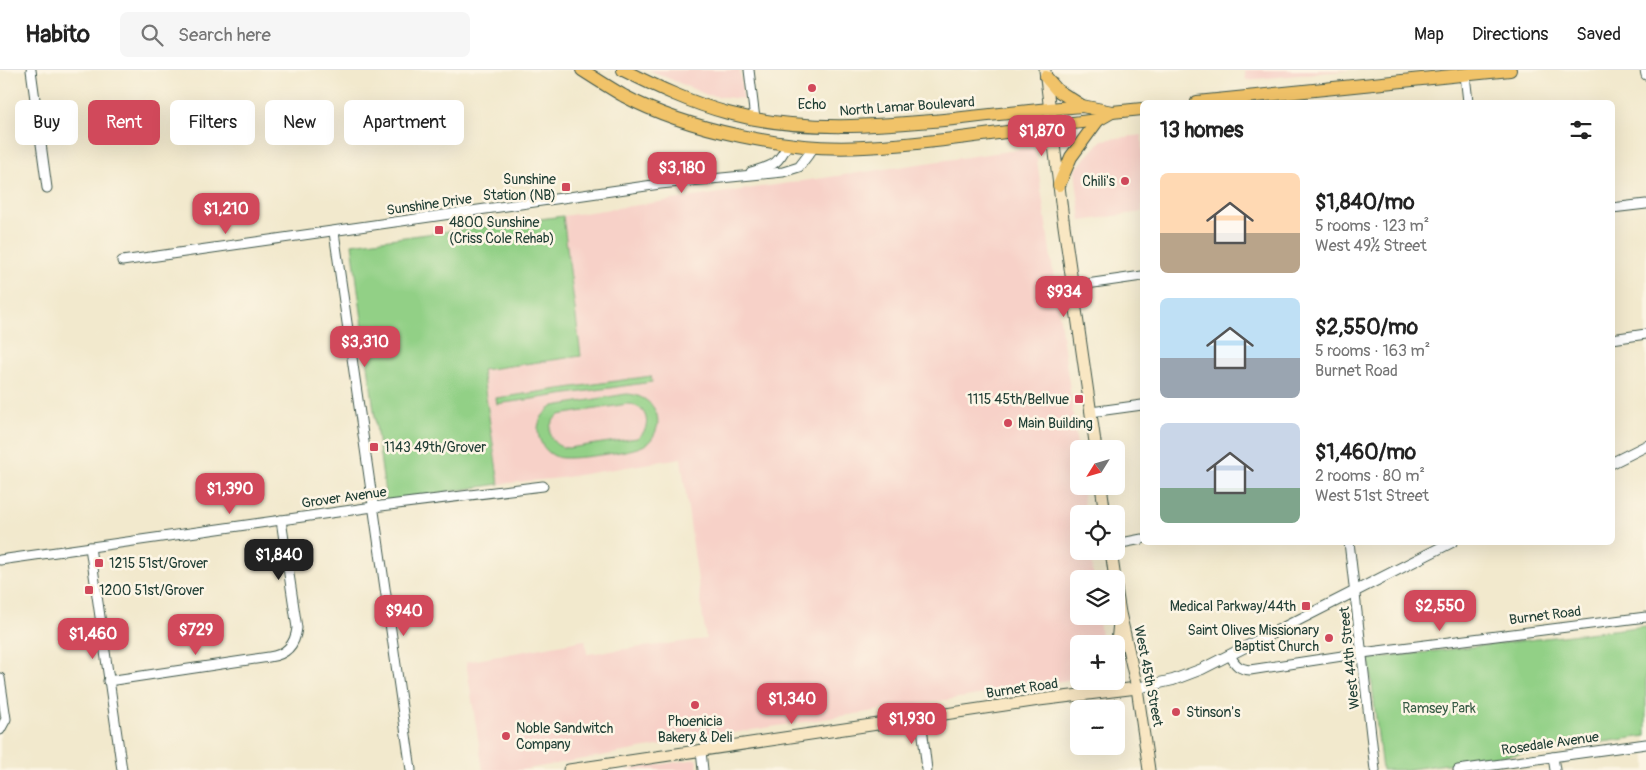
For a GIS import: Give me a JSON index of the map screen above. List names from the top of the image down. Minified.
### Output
{"streets":{"main road":["North Lamar Boulevard","Burnet Road","West 45th Street"],"street":["Sunshine Drive","Grover Avenue","West 44th Street","Rosedale Avenue"]},"crossings":[["North Lamar Boulevard","Sunshine Drive"],["Burnet Road","West 44th Street"],["Burnet Road","West 45th Street"]],"parks":["Ramsey Park"],"places":{"other":["Echo","Chili's","Main Building","Saint Olives Missionary Baptist Church","Phoenicia Bakery & Deli","Stinson's","Noble Sandwitch Company"],"transit":["Sunshine Station (NB)","4800 Sunshine (Criss Cole Rehab)","1115 45th/Bellvue","1143 49th/Grover","1215 51st/Grover","1200 51st/Grover","Medical Parkway/44th"]},"north":"bottom left","page":{"header":"Habito","search":"Search here","nav":["Map","Directions","Saved"],"chip":["Buy","Rent","Filters","New","Apartment"],"heading":"13 homes","price":["$1,870","$3,180","$1,210","$934","$3,310","$1,390","$1,840","$2,550","$940","$729","$1,460","$1,340","$1,930"],"list":[{"name":"$1,840/mo","note":"5 rooms · 123 m² · West 49½ Street"},{"name":"$2,550/mo","note":"5 rooms · 163 m² · Burnet Road"},{"name":"$1,460/mo","note":"2 rooms · 80 m² · West 51st Street"}],"map_buttons":["+","−"]}}
